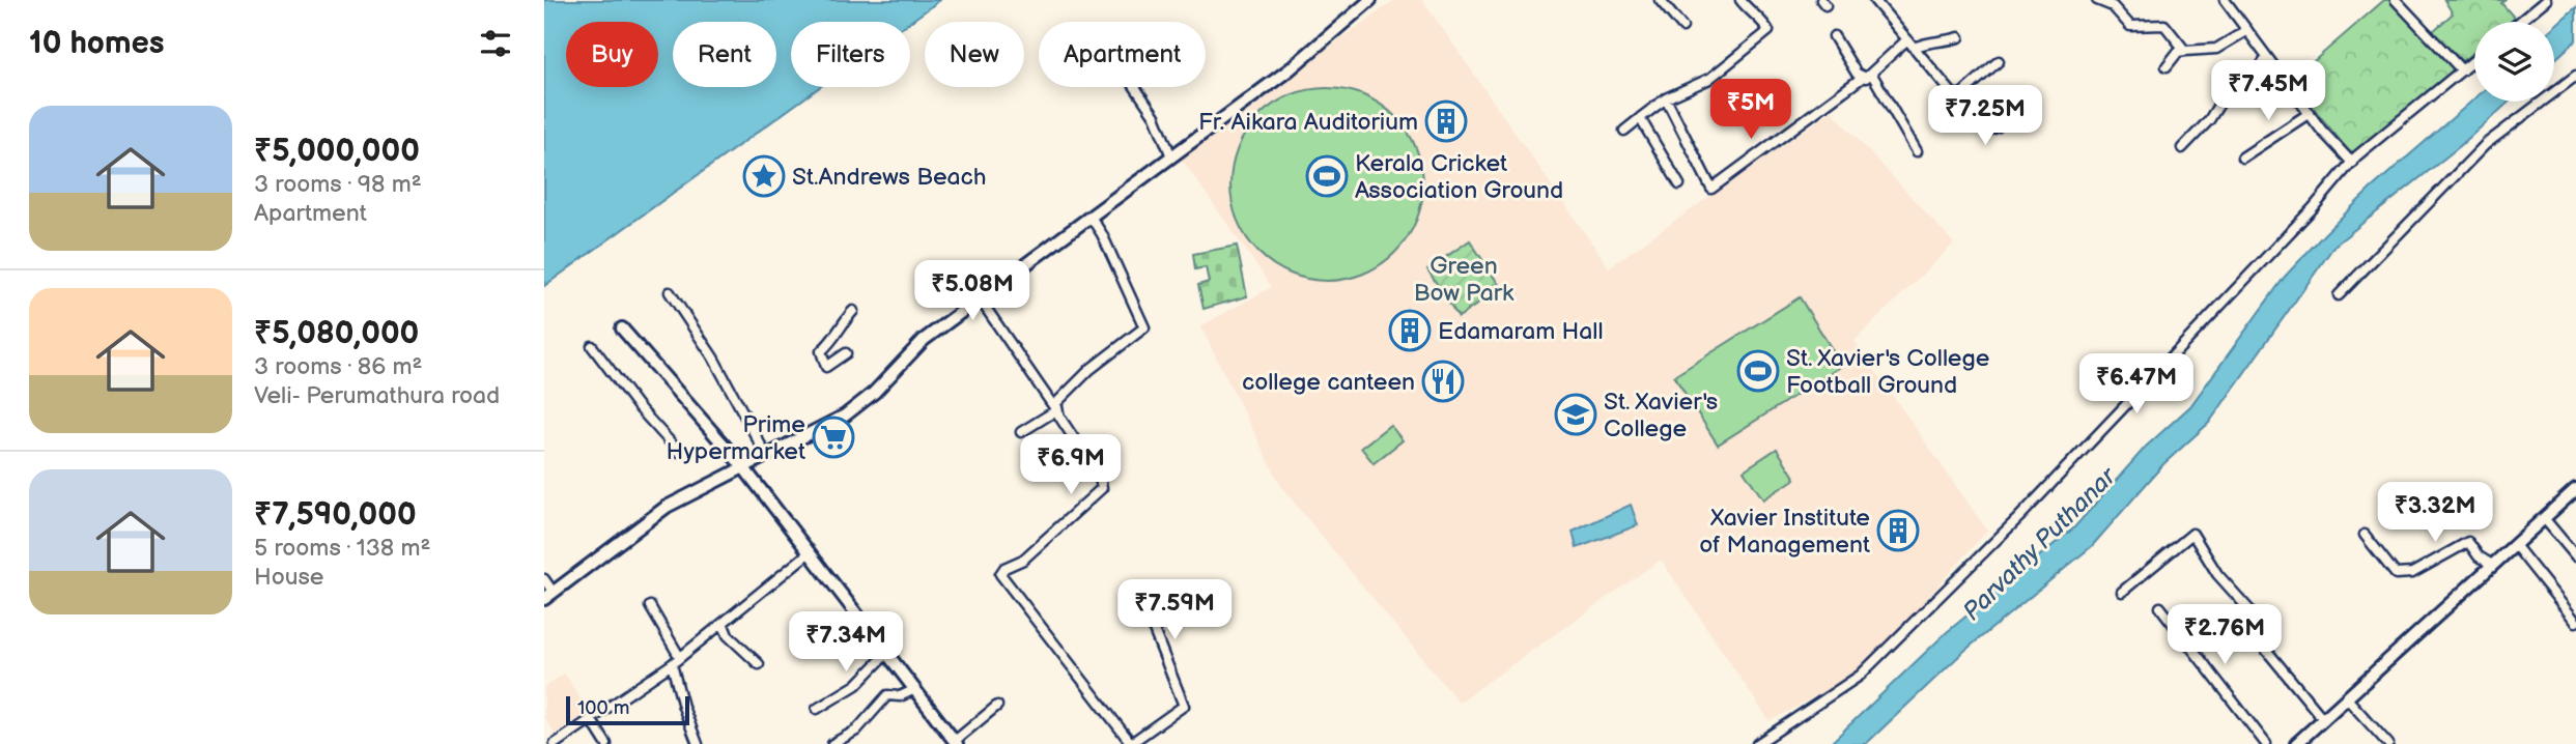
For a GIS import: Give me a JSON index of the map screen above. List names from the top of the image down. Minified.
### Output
{"water":["Parvathy Puthanar"],"parks":["Green Bow Park"],"places":{"building":["Fr. Aikara Auditorium","Edamaram Hall","Xavier Institute of Management"],"place":["St.Andrews Beach"],"sports":["Kerala Cricket Association Ground","St. Xavier's College Football Ground"],"restaurant":["college canteen"],"school or university":["St. Xavier's College"],"supermarket":["Prime Hypermarket"]},"scale_bar":"100 m","page":{"heading":"10 homes","chip":["Buy","Rent","Filters","New","Apartment"],"price":["₹7.45M","₹5M","₹7.25M","₹5.08M","₹6.47M","₹6.9M","₹3.32M","₹7.59M","₹2.76M","₹7.34M"],"list":[{"name":"₹5,000,000","note":"3 rooms · 98 m² · Apartment"},{"name":"₹5,080,000","note":"3 rooms · 86 m² · Veli- Perumathura road"},{"name":"₹7,590,000","note":"5 rooms · 138 m² · House"}],"scale":"100 m"}}
